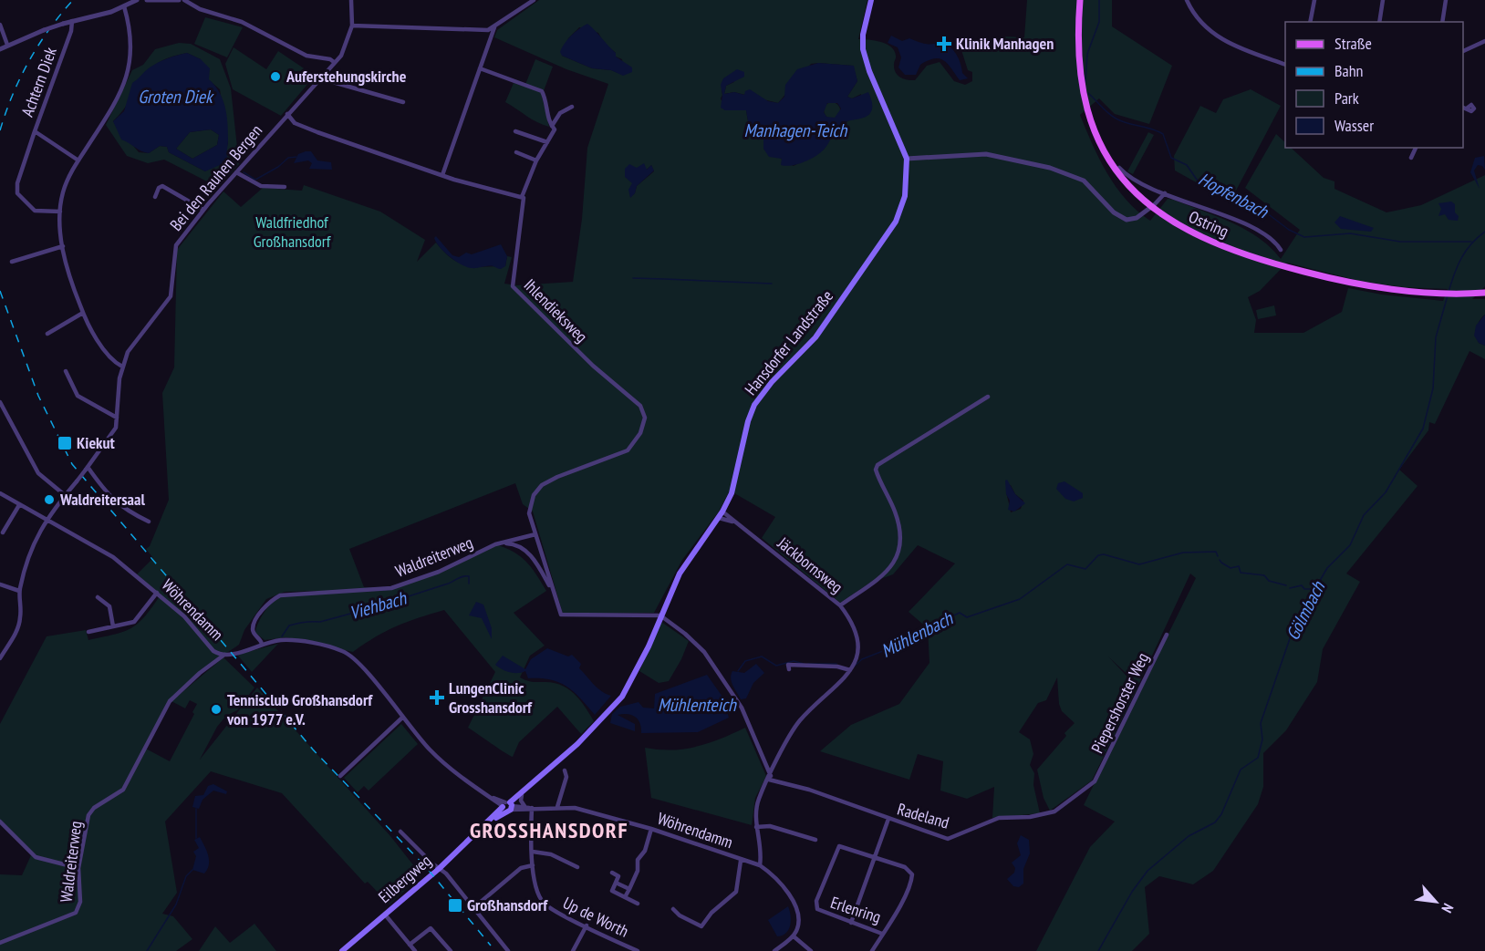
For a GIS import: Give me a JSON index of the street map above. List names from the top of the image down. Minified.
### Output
{"streets":{"main road":["Ostring","Hansdorfer Landstraße","Eilbergweg"],"street":["Achtern Diek","Bei den Rauhen Bergen","Ihlendieksweg","Waldreiterweg","Jäckbornsweg","Wöhrendamm","Piepershorster Weg","Radeland","Erlenring","Up de Worth"]},"crossings":[["Bei den Rauhen Bergen","Wöhrendamm"],["Ihlendieksweg","Waldreiterweg"],["Hansdorfer Landstraße","Waldreiterweg"],["Hansdorfer Landstraße","Jäckbornsweg"],["Hansdorfer Landstraße","Wöhrendamm"],["Hansdorfer Landstraße","Eilbergweg"],["Waldreiterweg","Wöhrendamm"],["Wöhrendamm","Eilbergweg"],["Wöhrendamm","Up de Worth"],["Piepershorster Weg","Radeland"]],"districts":["GROSSHANSDORF"],"water":["Groten Diek","Manhagen-Teich","Hopfenbach","Viehbach","Gölmbach","Mühlenbach","Mühlenteich"],"parks":["Waldfriedhof Großhansdorf"],"places":{"health":["Klinik Manhagen","LungenClinic Grosshansdorf"],"other":["Auferstehungskirche","Waldreitersaal","Tennisclub Großhansdorf von 1977 e.V."],"transit":["Kiekut","Großhansdorf"]},"legend":["Straße","Bahn","Park","Wasser"],"north":"bottom right"}
